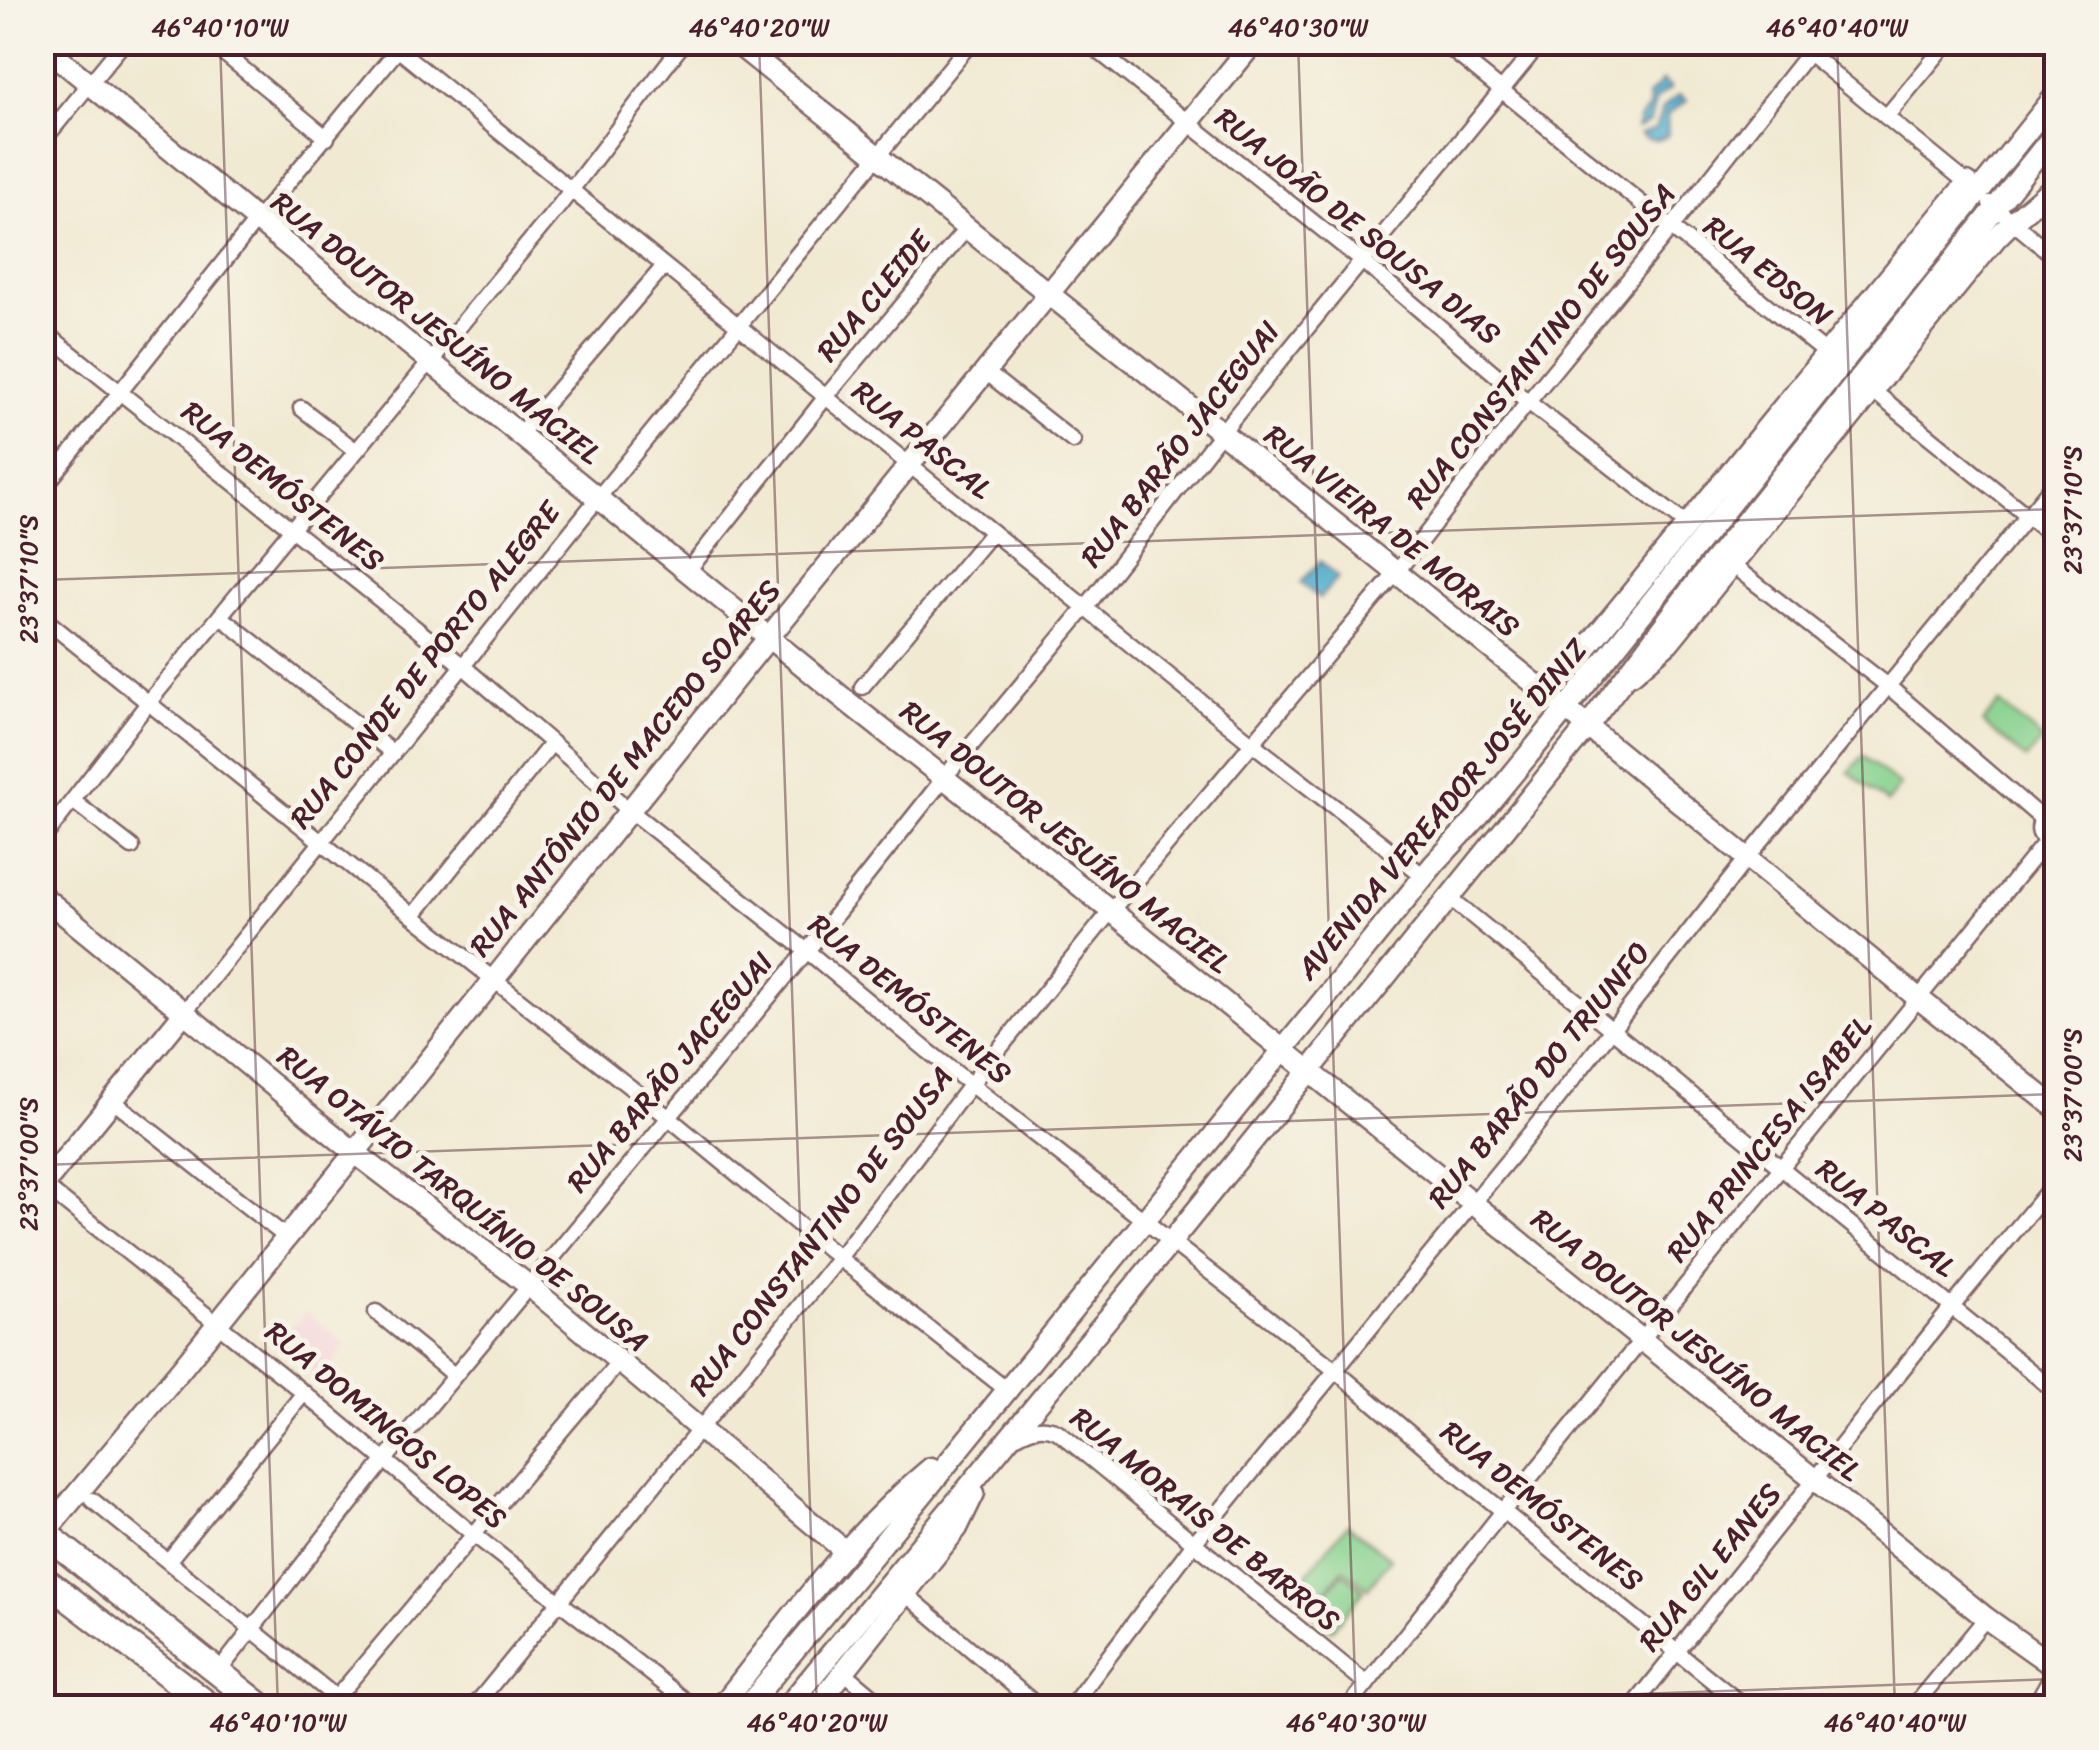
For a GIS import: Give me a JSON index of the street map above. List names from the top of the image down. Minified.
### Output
{"streets":{"main road":["RUA DOUTOR JESUÍNO MACIEL","RUA VIEIRA DE MORAIS","RUA CONDE DE PORTO ALEGRE","RUA ANTÔNIO DE MACEDO SOARES","AVENIDA VEREADOR JOSÉ DINIZ","RUA OTÁVIO TARQUÍNIO DE SOUSA"],"street":["RUA JOÃO DE SOUSA DIAS","RUA EDSON","RUA CLEIDE","RUA CONSTANTINO DE SOUSA","RUA PASCAL","RUA BARÃO JACEGUAI","RUA DEMÓSTENES","RUA BARÃO DO TRIUNFO","RUA PRINCESA ISABEL","RUA DOMINGOS LOPES","RUA MORAIS DE BARROS","RUA GIL EANES"]},"crossings":[["RUA JOÃO DE SOUSA DIAS","RUA CONSTANTINO DE SOUSA"],["RUA JOÃO DE SOUSA DIAS","RUA BARÃO JACEGUAI"],["RUA JOÃO DE SOUSA DIAS","RUA ANTÔNIO DE MACEDO SOARES"],["RUA JOÃO DE SOUSA DIAS","AVENIDA VEREADOR JOSÉ DINIZ"],["RUA EDSON","RUA CONSTANTINO DE SOUSA"],["RUA EDSON","RUA BARÃO JACEGUAI"],["RUA EDSON","AVENIDA VEREADOR JOSÉ DINIZ"],["RUA CLEIDE","RUA DOUTOR JESUÍNO MACIEL"],["RUA CLEIDE","RUA PASCAL"],["RUA CLEIDE","RUA VIEIRA DE MORAIS"],["RUA DOUTOR JESUÍNO MACIEL","RUA CONSTANTINO DE SOUSA"],["RUA DOUTOR JESUÍNO MACIEL","RUA BARÃO JACEGUAI"],["RUA DOUTOR JESUÍNO MACIEL","RUA CONDE DE PORTO ALEGRE"],["RUA DOUTOR JESUÍNO MACIEL","RUA ANTÔNIO DE MACEDO SOARES"],["RUA DOUTOR JESUÍNO MACIEL","AVENIDA VEREADOR JOSÉ DINIZ"],["RUA DOUTOR JESUÍNO MACIEL","RUA BARÃO DO TRIUNFO"],["RUA DOUTOR JESUÍNO MACIEL","RUA PRINCESA ISABEL"],["RUA DOUTOR JESUÍNO MACIEL","RUA GIL EANES"],["RUA CONSTANTINO DE SOUSA","RUA PASCAL"],["RUA CONSTANTINO DE SOUSA","RUA DEMÓSTENES"],["RUA CONSTANTINO DE SOUSA","RUA VIEIRA DE MORAIS"],["RUA CONSTANTINO DE SOUSA","RUA OTÁVIO TARQUÍNIO DE SOUSA"],["RUA CONSTANTINO DE SOUSA","RUA DOMINGOS LOPES"],["RUA PASCAL","RUA BARÃO JACEGUAI"],["RUA PASCAL","RUA CONDE DE PORTO ALEGRE"],["RUA PASCAL","RUA ANTÔNIO DE MACEDO SOARES"],["RUA PASCAL","AVENIDA VEREADOR JOSÉ DINIZ"],["RUA PASCAL","RUA BARÃO DO TRIUNFO"],["RUA PASCAL","RUA PRINCESA ISABEL"],["RUA PASCAL","RUA GIL EANES"],["RUA BARÃO JACEGUAI","RUA DEMÓSTENES"],["RUA BARÃO JACEGUAI","RUA VIEIRA DE MORAIS"],["RUA BARÃO JACEGUAI","RUA OTÁVIO TARQUÍNIO DE SOUSA"],["RUA BARÃO JACEGUAI","RUA DOMINGOS LOPES"],["RUA DEMÓSTENES","RUA CONDE DE PORTO ALEGRE"],["RUA DEMÓSTENES","RUA ANTÔNIO DE MACEDO SOARES"],["RUA DEMÓSTENES","AVENIDA VEREADOR JOSÉ DINIZ"],["RUA DEMÓSTENES","RUA BARÃO DO TRIUNFO"],["RUA DEMÓSTENES","RUA PRINCESA ISABEL"],["RUA DEMÓSTENES","RUA GIL EANES"],["RUA VIEIRA DE MORAIS","RUA CONDE DE PORTO ALEGRE"],["RUA VIEIRA DE MORAIS","RUA ANTÔNIO DE MACEDO SOARES"],["RUA VIEIRA DE MORAIS","AVENIDA VEREADOR JOSÉ DINIZ"],["RUA VIEIRA DE MORAIS","RUA BARÃO DO TRIUNFO"],["RUA VIEIRA DE MORAIS","RUA PRINCESA ISABEL"],["RUA CONDE DE PORTO ALEGRE","RUA OTÁVIO TARQUÍNIO DE SOUSA"],["RUA CONDE DE PORTO ALEGRE","RUA DOMINGOS LOPES"],["RUA ANTÔNIO DE MACEDO SOARES","RUA OTÁVIO TARQUÍNIO DE SOUSA"],["RUA ANTÔNIO DE MACEDO SOARES","RUA DOMINGOS LOPES"],["AVENIDA VEREADOR JOSÉ DINIZ","RUA MORAIS DE BARROS"],["RUA BARÃO DO TRIUNFO","RUA MORAIS DE BARROS"],["RUA PRINCESA ISABEL","RUA MORAIS DE BARROS"]],"coordinates":["46°40'10\"W","46°40'20\"W","46°40'30\"W","46°40'40\"W","23°37'10\"S","23°37'00\"S"]}
